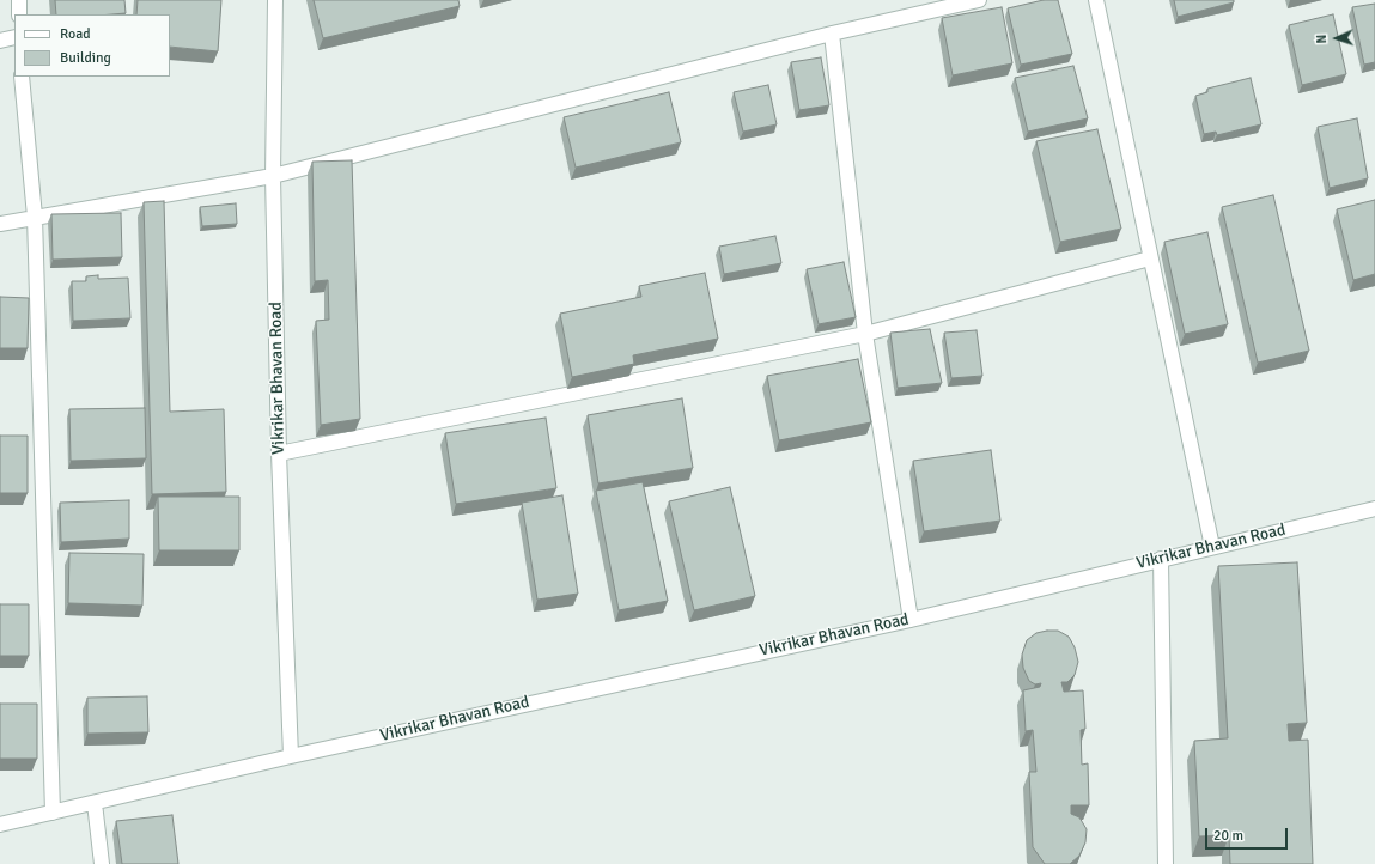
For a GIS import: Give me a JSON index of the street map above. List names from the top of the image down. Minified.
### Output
{"streets":{"street":["Vikrikar Bhavan Road"]},"legend":["Road","Building"],"scale_bar":"20 m","north":"left"}
